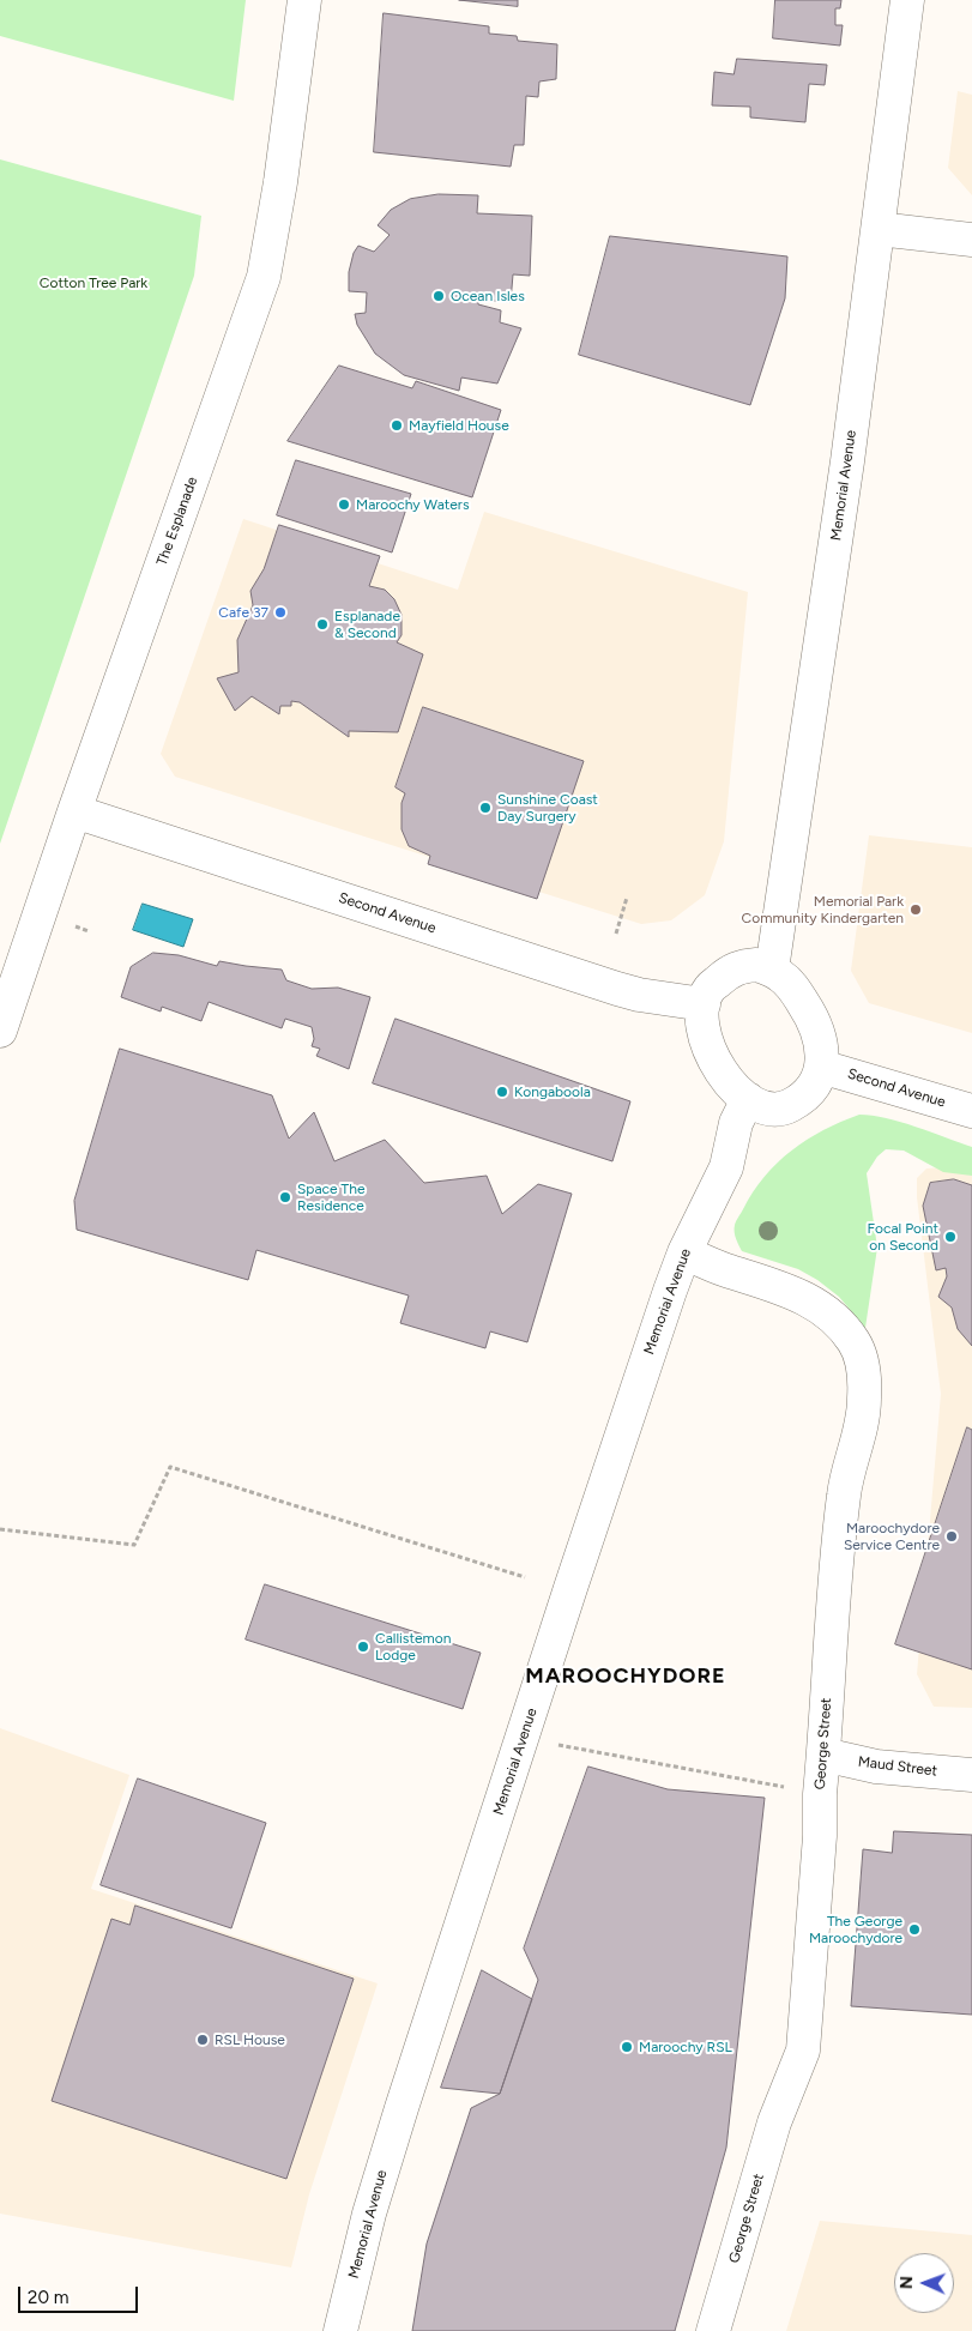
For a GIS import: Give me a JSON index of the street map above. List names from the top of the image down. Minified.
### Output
{"streets":{"street":["Memorial Avenue","The Esplanade","Second Avenue","George Street","Maud Street"]},"crossings":[["Memorial Avenue","Second Avenue"],["Memorial Avenue","George Street"],["The Esplanade","Second Avenue"],["George Street","Maud Street"]],"districts":["MAROOCHYDORE"],"parks":["Cotton Tree Park"],"places":["Ocean Isles","Mayfield House","Maroochy Waters","Cafe 37","Esplanade & Second","Sunshine Coast Day Surgery","Memorial Park Community Kindergarten","Kongaboola","Space The Residence","Focal Point on Second","Maroochydore Service Centre","Callistemon Lodge","The George Maroochydore","RSL House","Maroochy RSL"],"scale_bar":"20 m","north":"left"}
